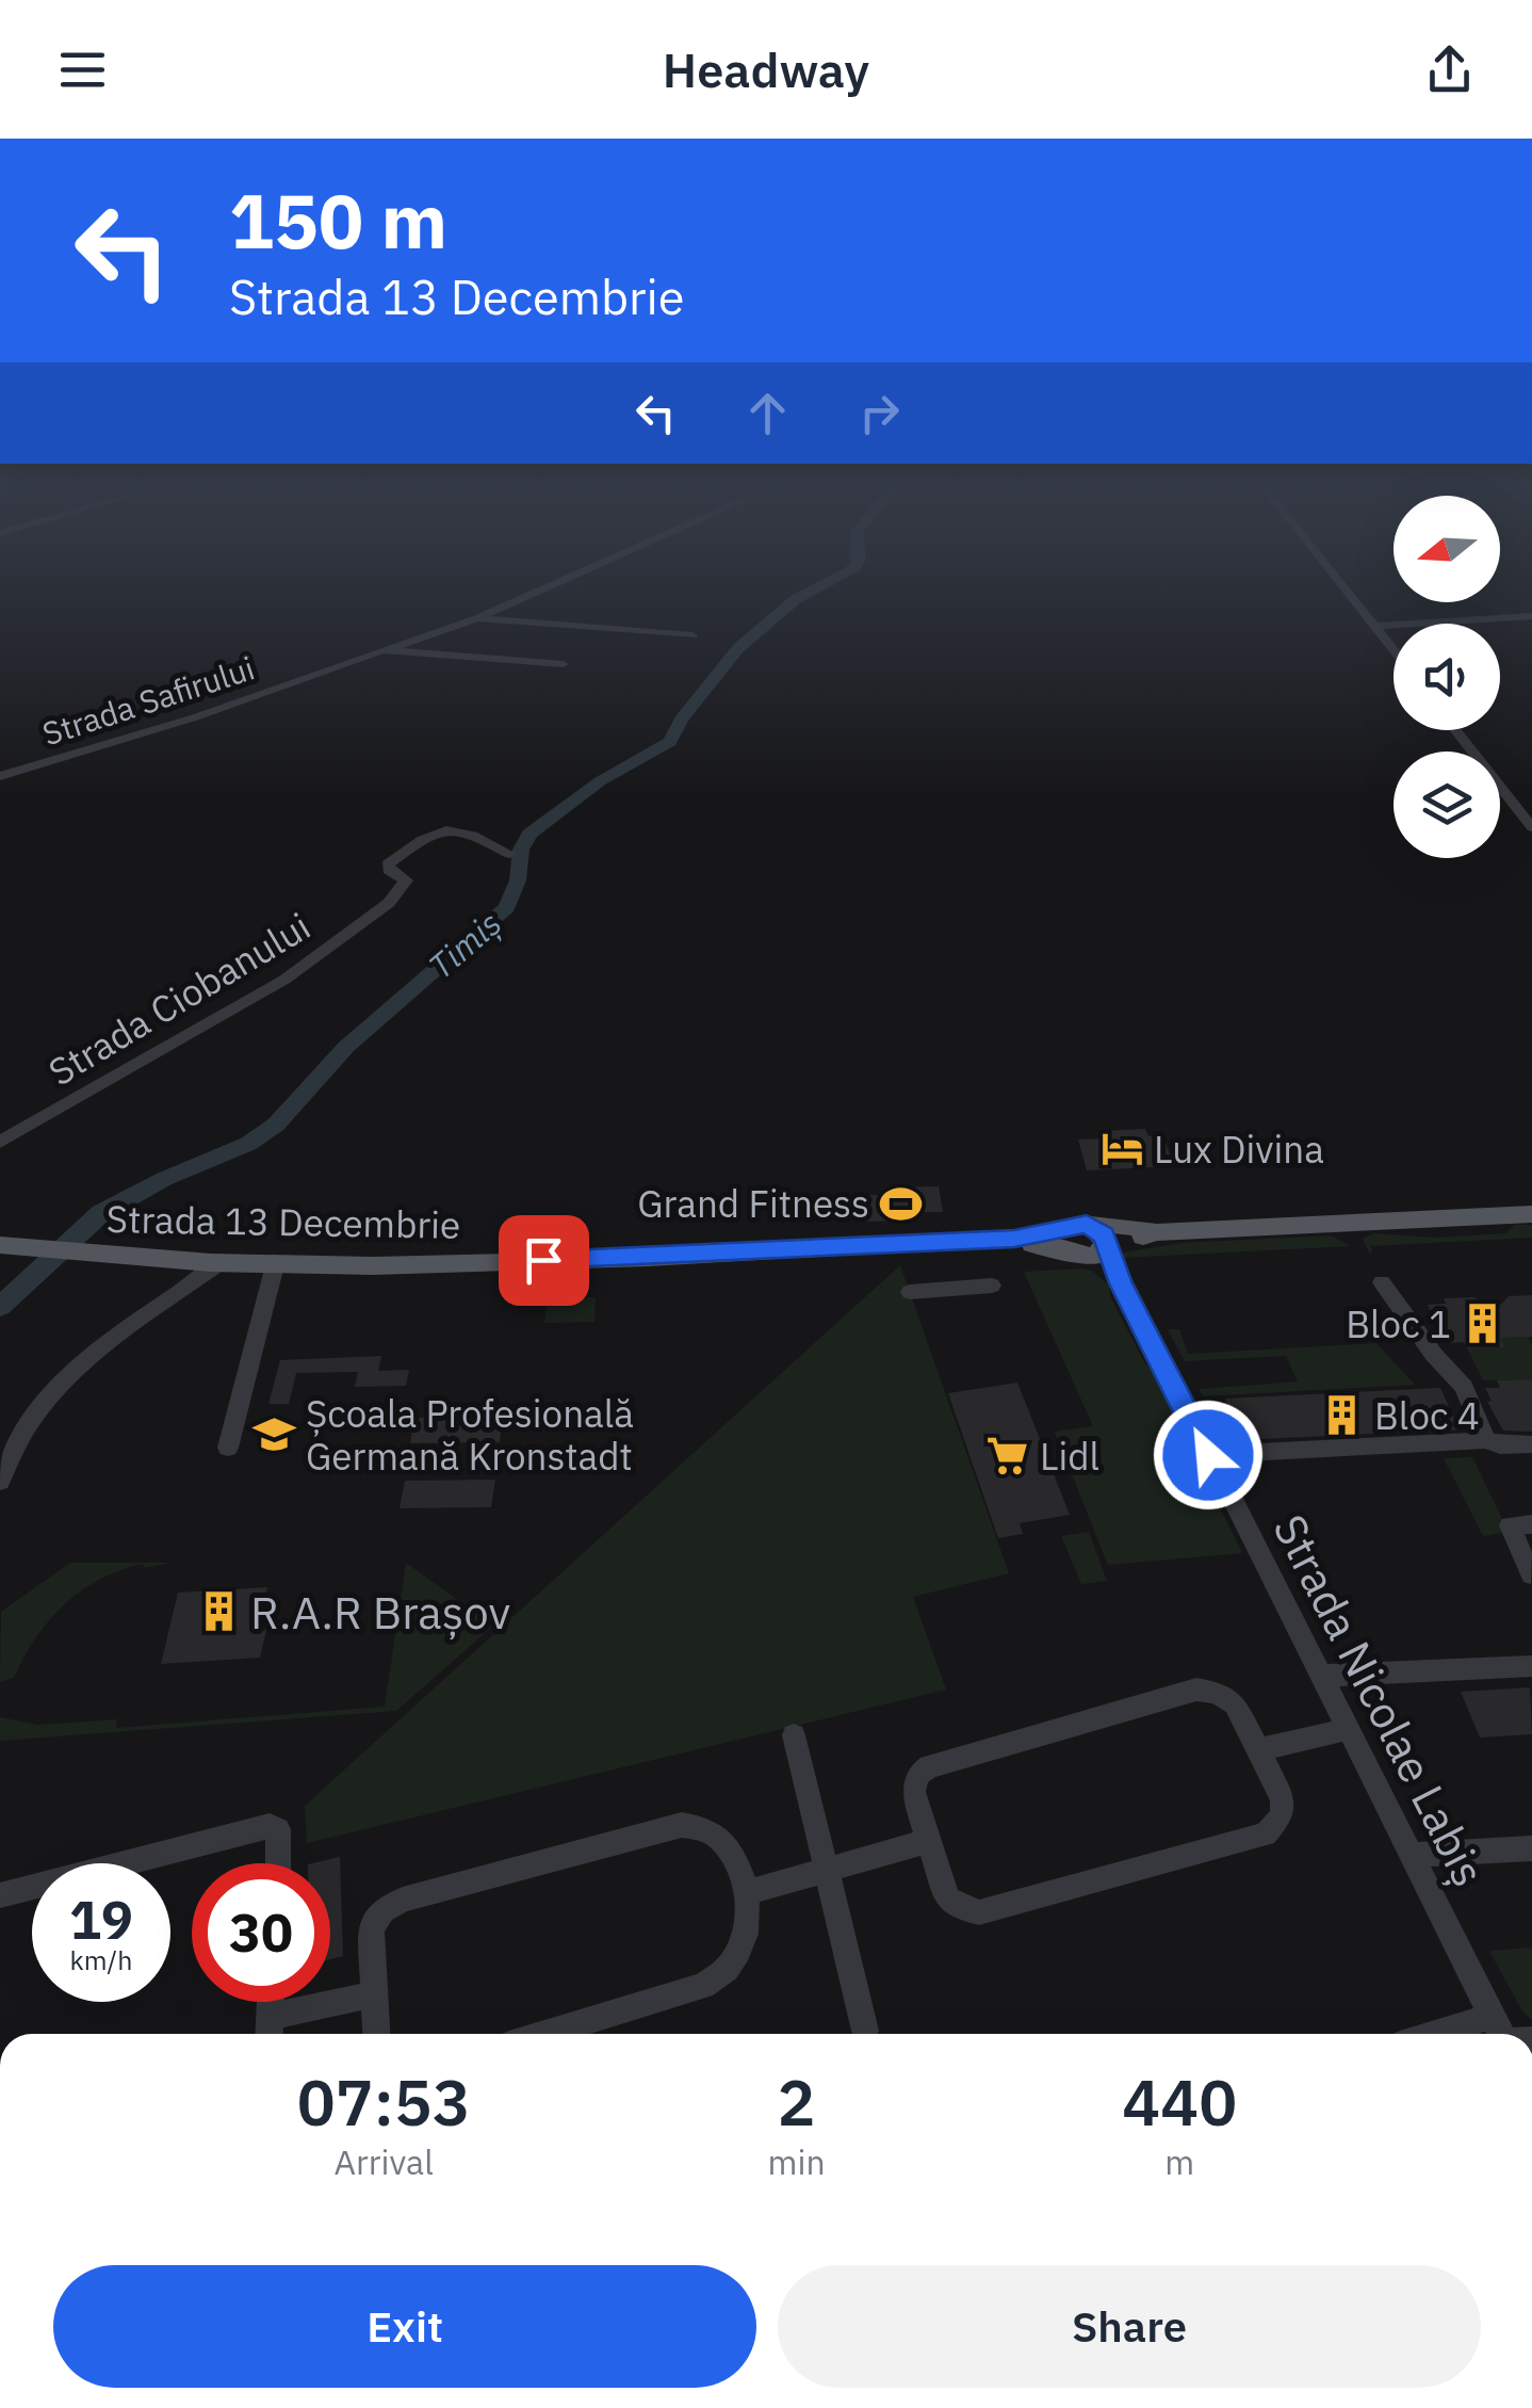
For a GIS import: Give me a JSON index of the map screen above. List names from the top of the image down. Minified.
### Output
{"streets":{"main road":["Strada 13 Decembrie"],"street":["Strada Safirului","Strada Ciobanului","Strada Nicolae Labiș"]},"crossings":[["Strada 13 Decembrie","Strada Nicolae Labiș"]],"water":["Timiș"],"places":{"hotel":["Lux Divina"],"sports":["Grand Fitness"],"building":["Bloc 1","Bloc 4","R.A.R Brașov"],"school or university":["Școala Profesională Germană Kronstadt"],"supermarket":["Lidl"]},"north":"left","page":{"header":"Headway","turn":["150 m","Strada 13 Decembrie"],"speed":"19 km/h","limit":"30","eta":["07:53","Arrival","2","min","440","m"],"buttons":["Exit","Share"]}}
